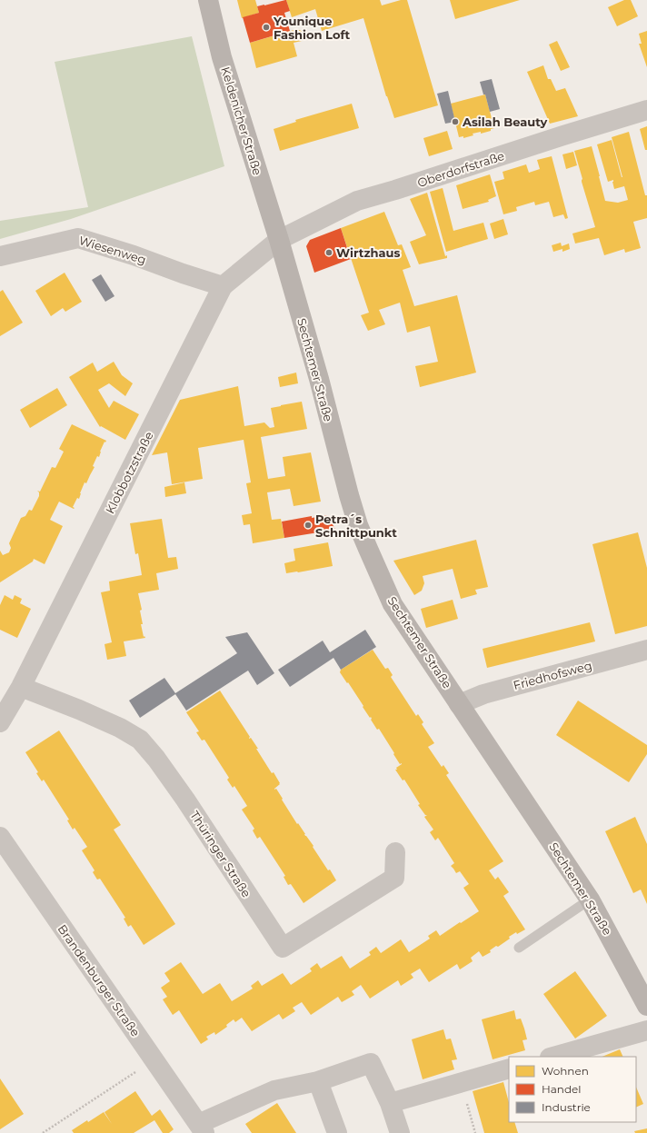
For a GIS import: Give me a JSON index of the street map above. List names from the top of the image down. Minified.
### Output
{"streets":{"street":["Keldenicher Straße","Oberdorfstraße","Wiesenweg","Sechtemer Straße","Klobbotzstraße","Friedhofsweg","Thüringer Straße","Brandenburger Straße"]},"crossings":[["Keldenicher Straße","Oberdorfstraße"],["Keldenicher Straße","Sechtemer Straße"],["Keldenicher Straße","Klobbotzstraße"],["Oberdorfstraße","Sechtemer Straße"],["Oberdorfstraße","Klobbotzstraße"],["Wiesenweg","Klobbotzstraße"],["Sechtemer Straße","Klobbotzstraße"],["Sechtemer Straße","Friedhofsweg"],["Klobbotzstraße","Thüringer Straße"]],"places":["Younique Fashion Loft","Asilah Beauty","Wirtzhaus","Petra´s Schnittpunkt"],"legend":["Wohnen","Handel","Industrie"]}
